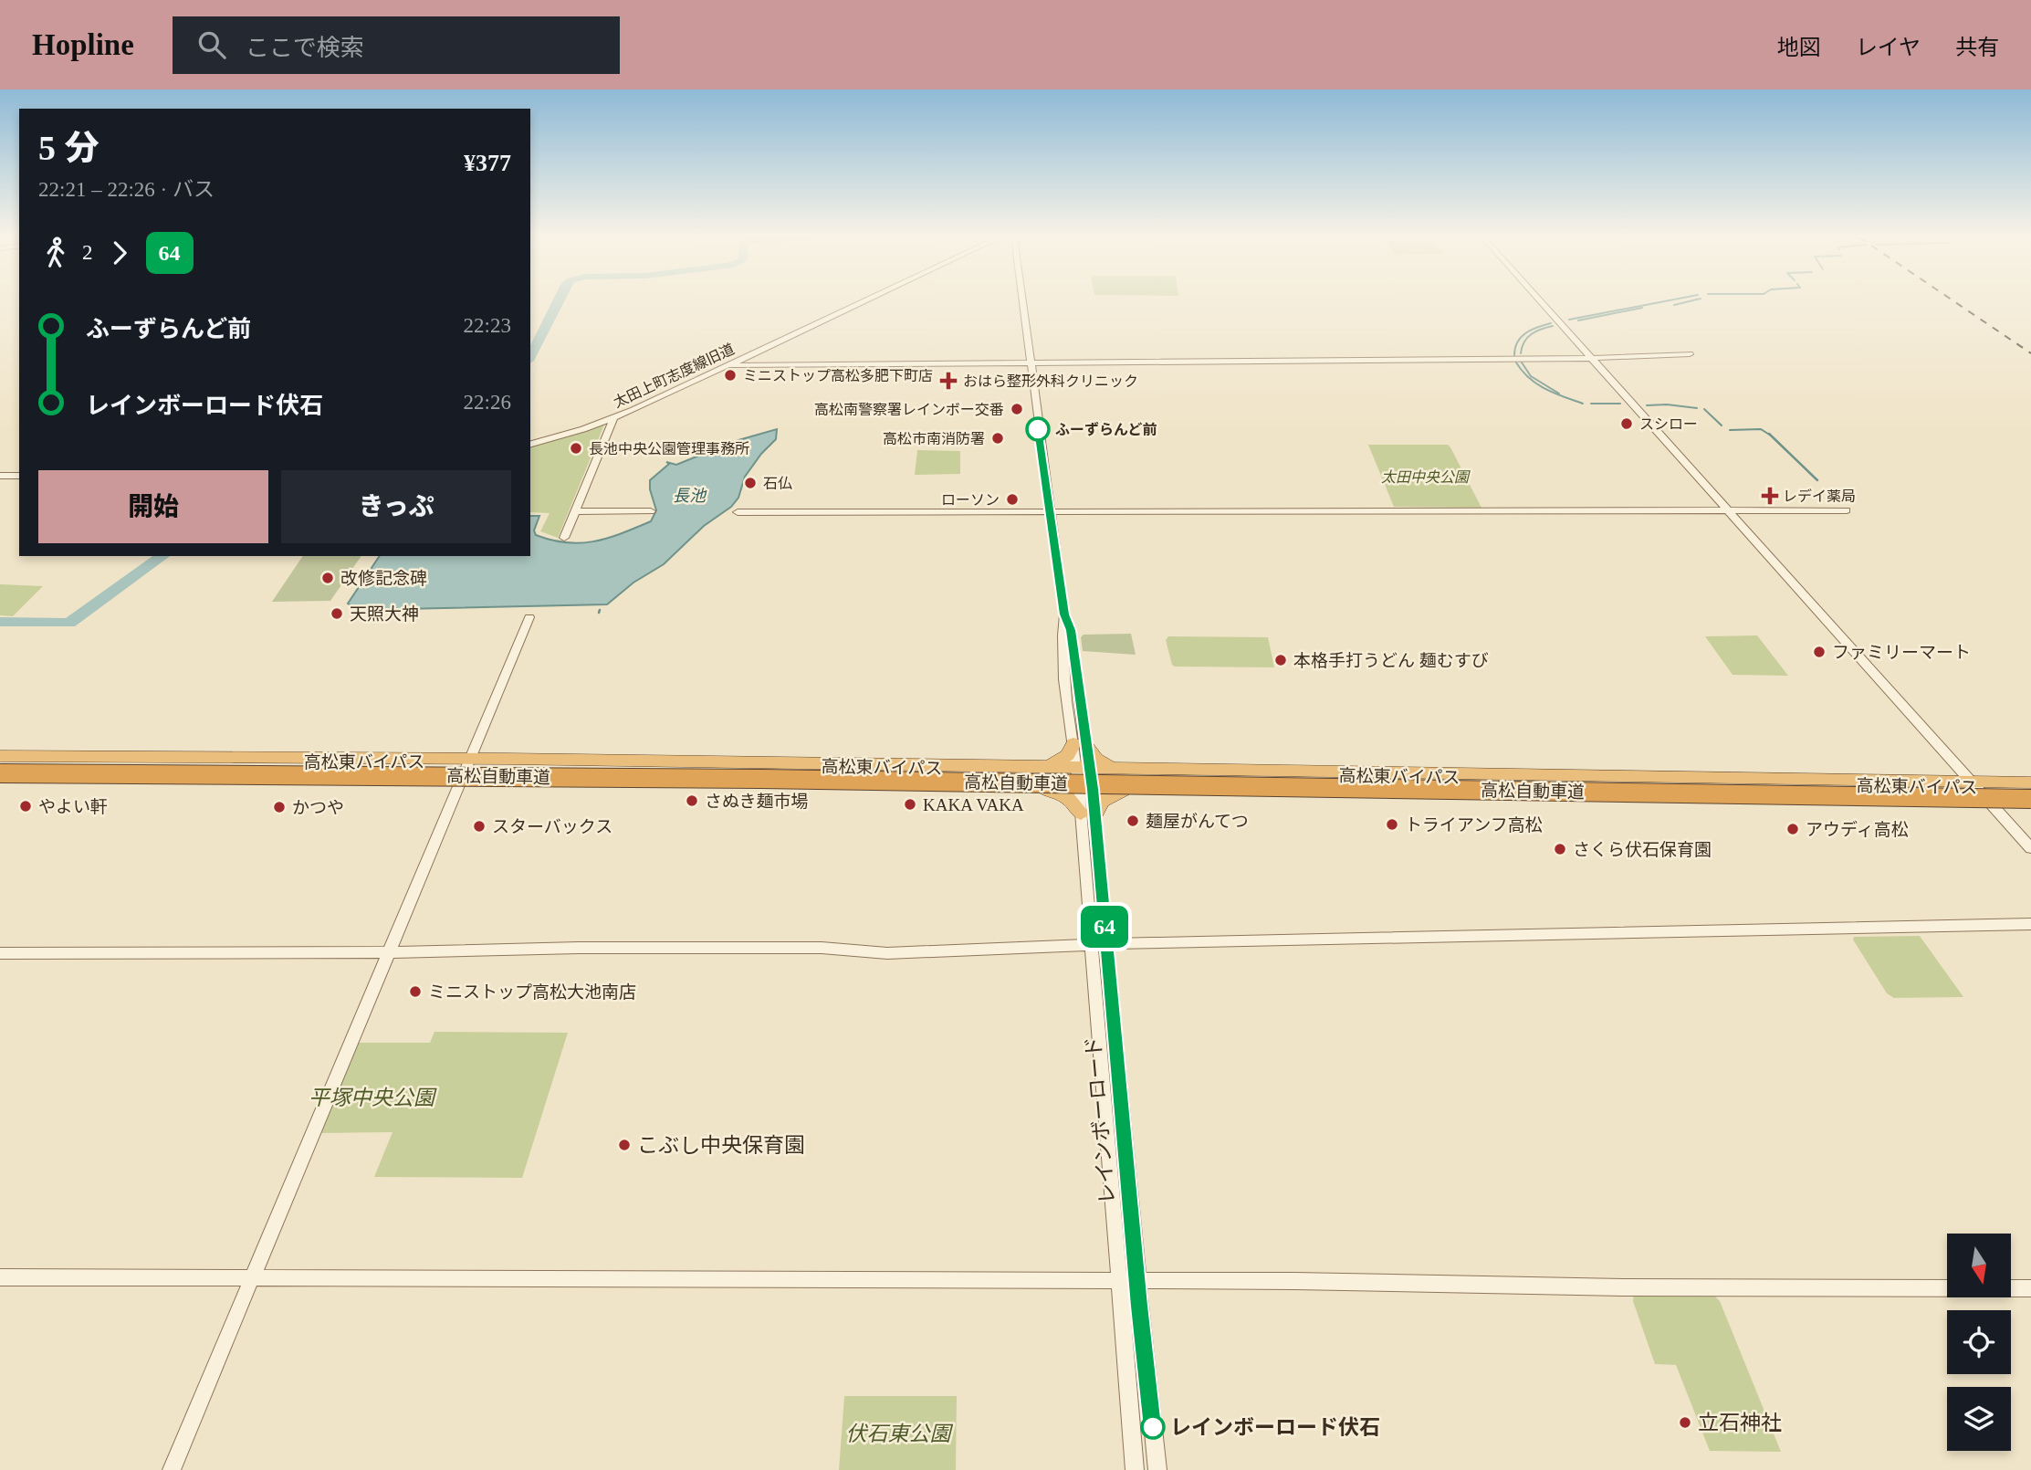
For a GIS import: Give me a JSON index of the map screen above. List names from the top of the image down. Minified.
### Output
{"streets":{"highway":["高松東バイパス","高松自動車道"],"street":["太田上町志度線旧道","レインボーロード"]},"crossings":[["高松東バイパス","レインボーロード"]],"water":["長池"],"parks":["太田中央公園","平塚中央公園","伏石東公園"],"places":{"other":["ミニストップ高松多肥下町店","高松南警察署レインボー交番","スシロー","ふーずらんど前","高松市南消防署","長池中央公園管理事務所","石仏","ローソン","改修記念碑","天照大神","ファミリーマート","本格手打うどん 麺むすび","さぬき麺市場","KAKA VAKA","やよい軒","かつや","麺屋がんてつ","トライアンフ高松","スターバックス","アウディ高松","さくら伏石保育園","ミニストップ高松大池南店","こぶし中央保育園","立石神社","レインボーロード伏石"],"health":["おはら整形外科クリニック","レデイ薬局"]},"lines":["bus line 64"],"north":"bottom","page":{"header":"Hopline","search":"ここで検索","nav":["地図","レイヤ","共有"],"on_map":"64","heading":["5 分","22:21 – 22:26 · バス","¥377"],"legs":["2","64"],"list":[{"name":"ふーずらんど前","value":"22:23"},{"name":"レインボーロード伏石","value":"22:26"}],"buttons":["開始","きっぷ"]}}
